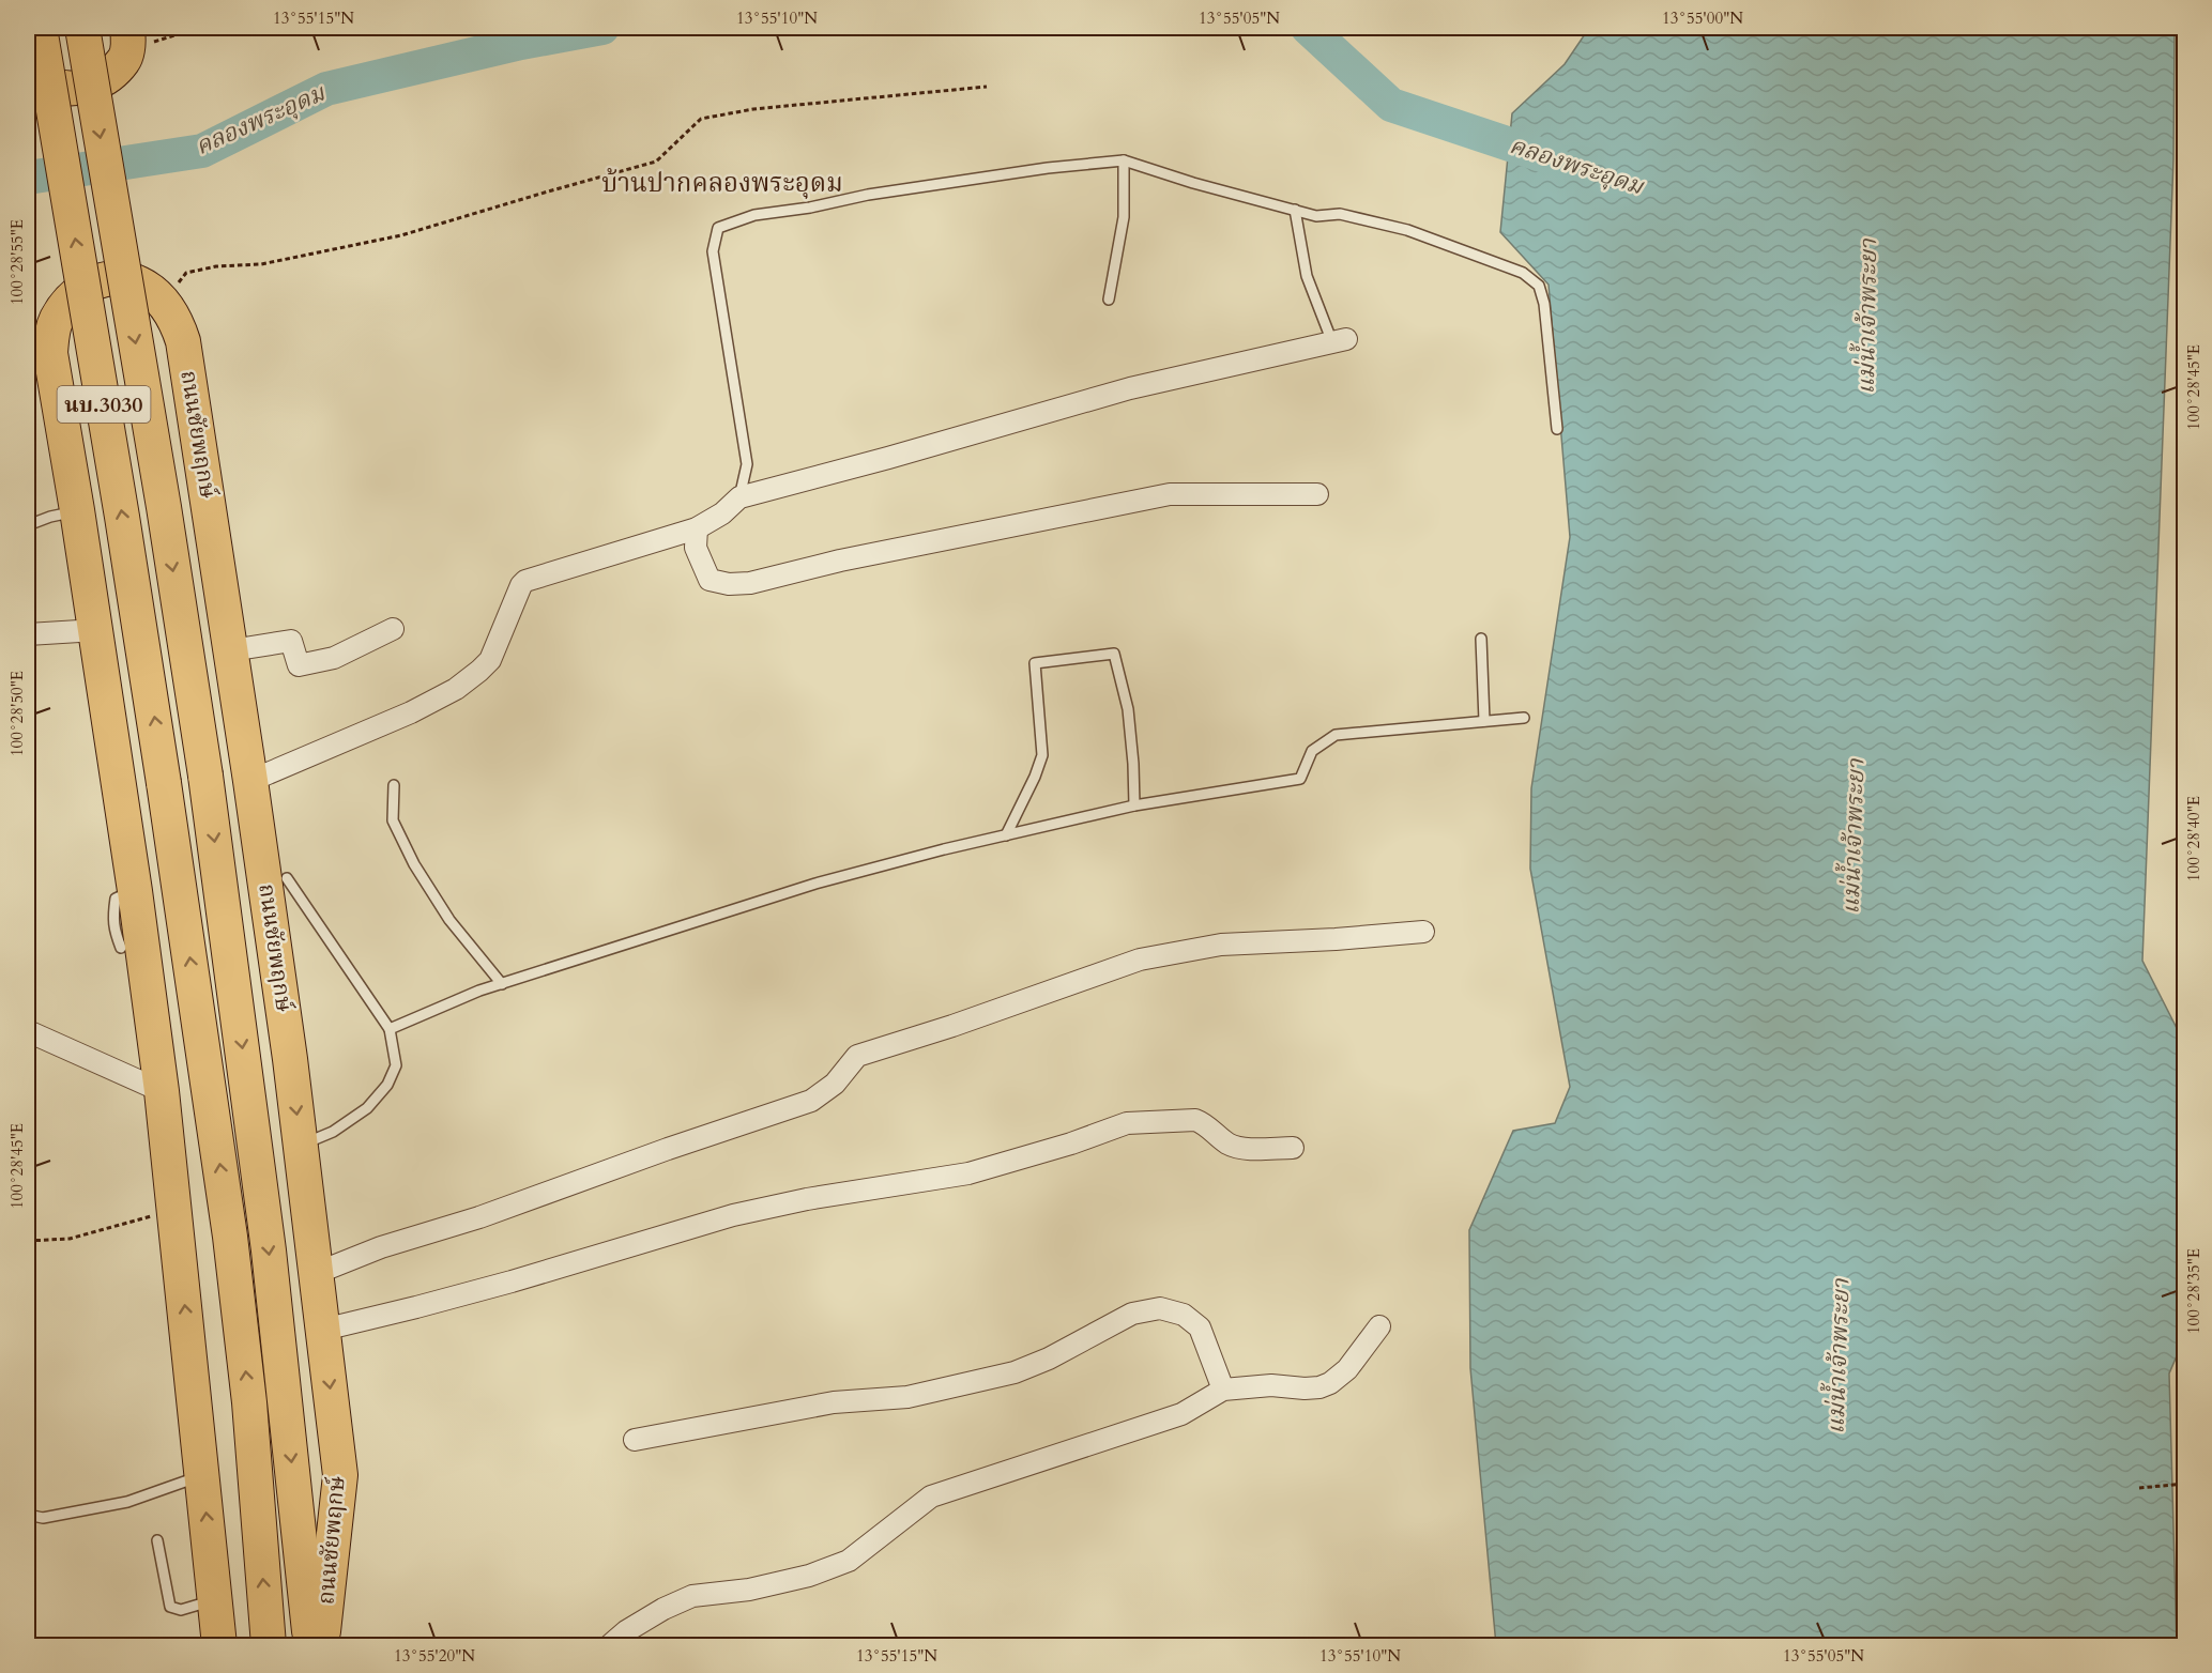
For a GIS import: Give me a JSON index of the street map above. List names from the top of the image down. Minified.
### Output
{"streets":{"main road":["นบ.3030","ถนนชัยพฤกษ์"]},"districts":["บ้านปากคลองพระอุดม"],"water":["คลองพระอุดม","แม่น้ำเจ้าพระยา"],"coordinates":["13°55'15\"N","13°55'10\"N","13°55'05\"N","13°55'00\"N","100°28'55\"E","100°28'45\"E","100°28'50\"E","100°28'40\"E","100°28'35\"E","13°55'20\"N"]}
